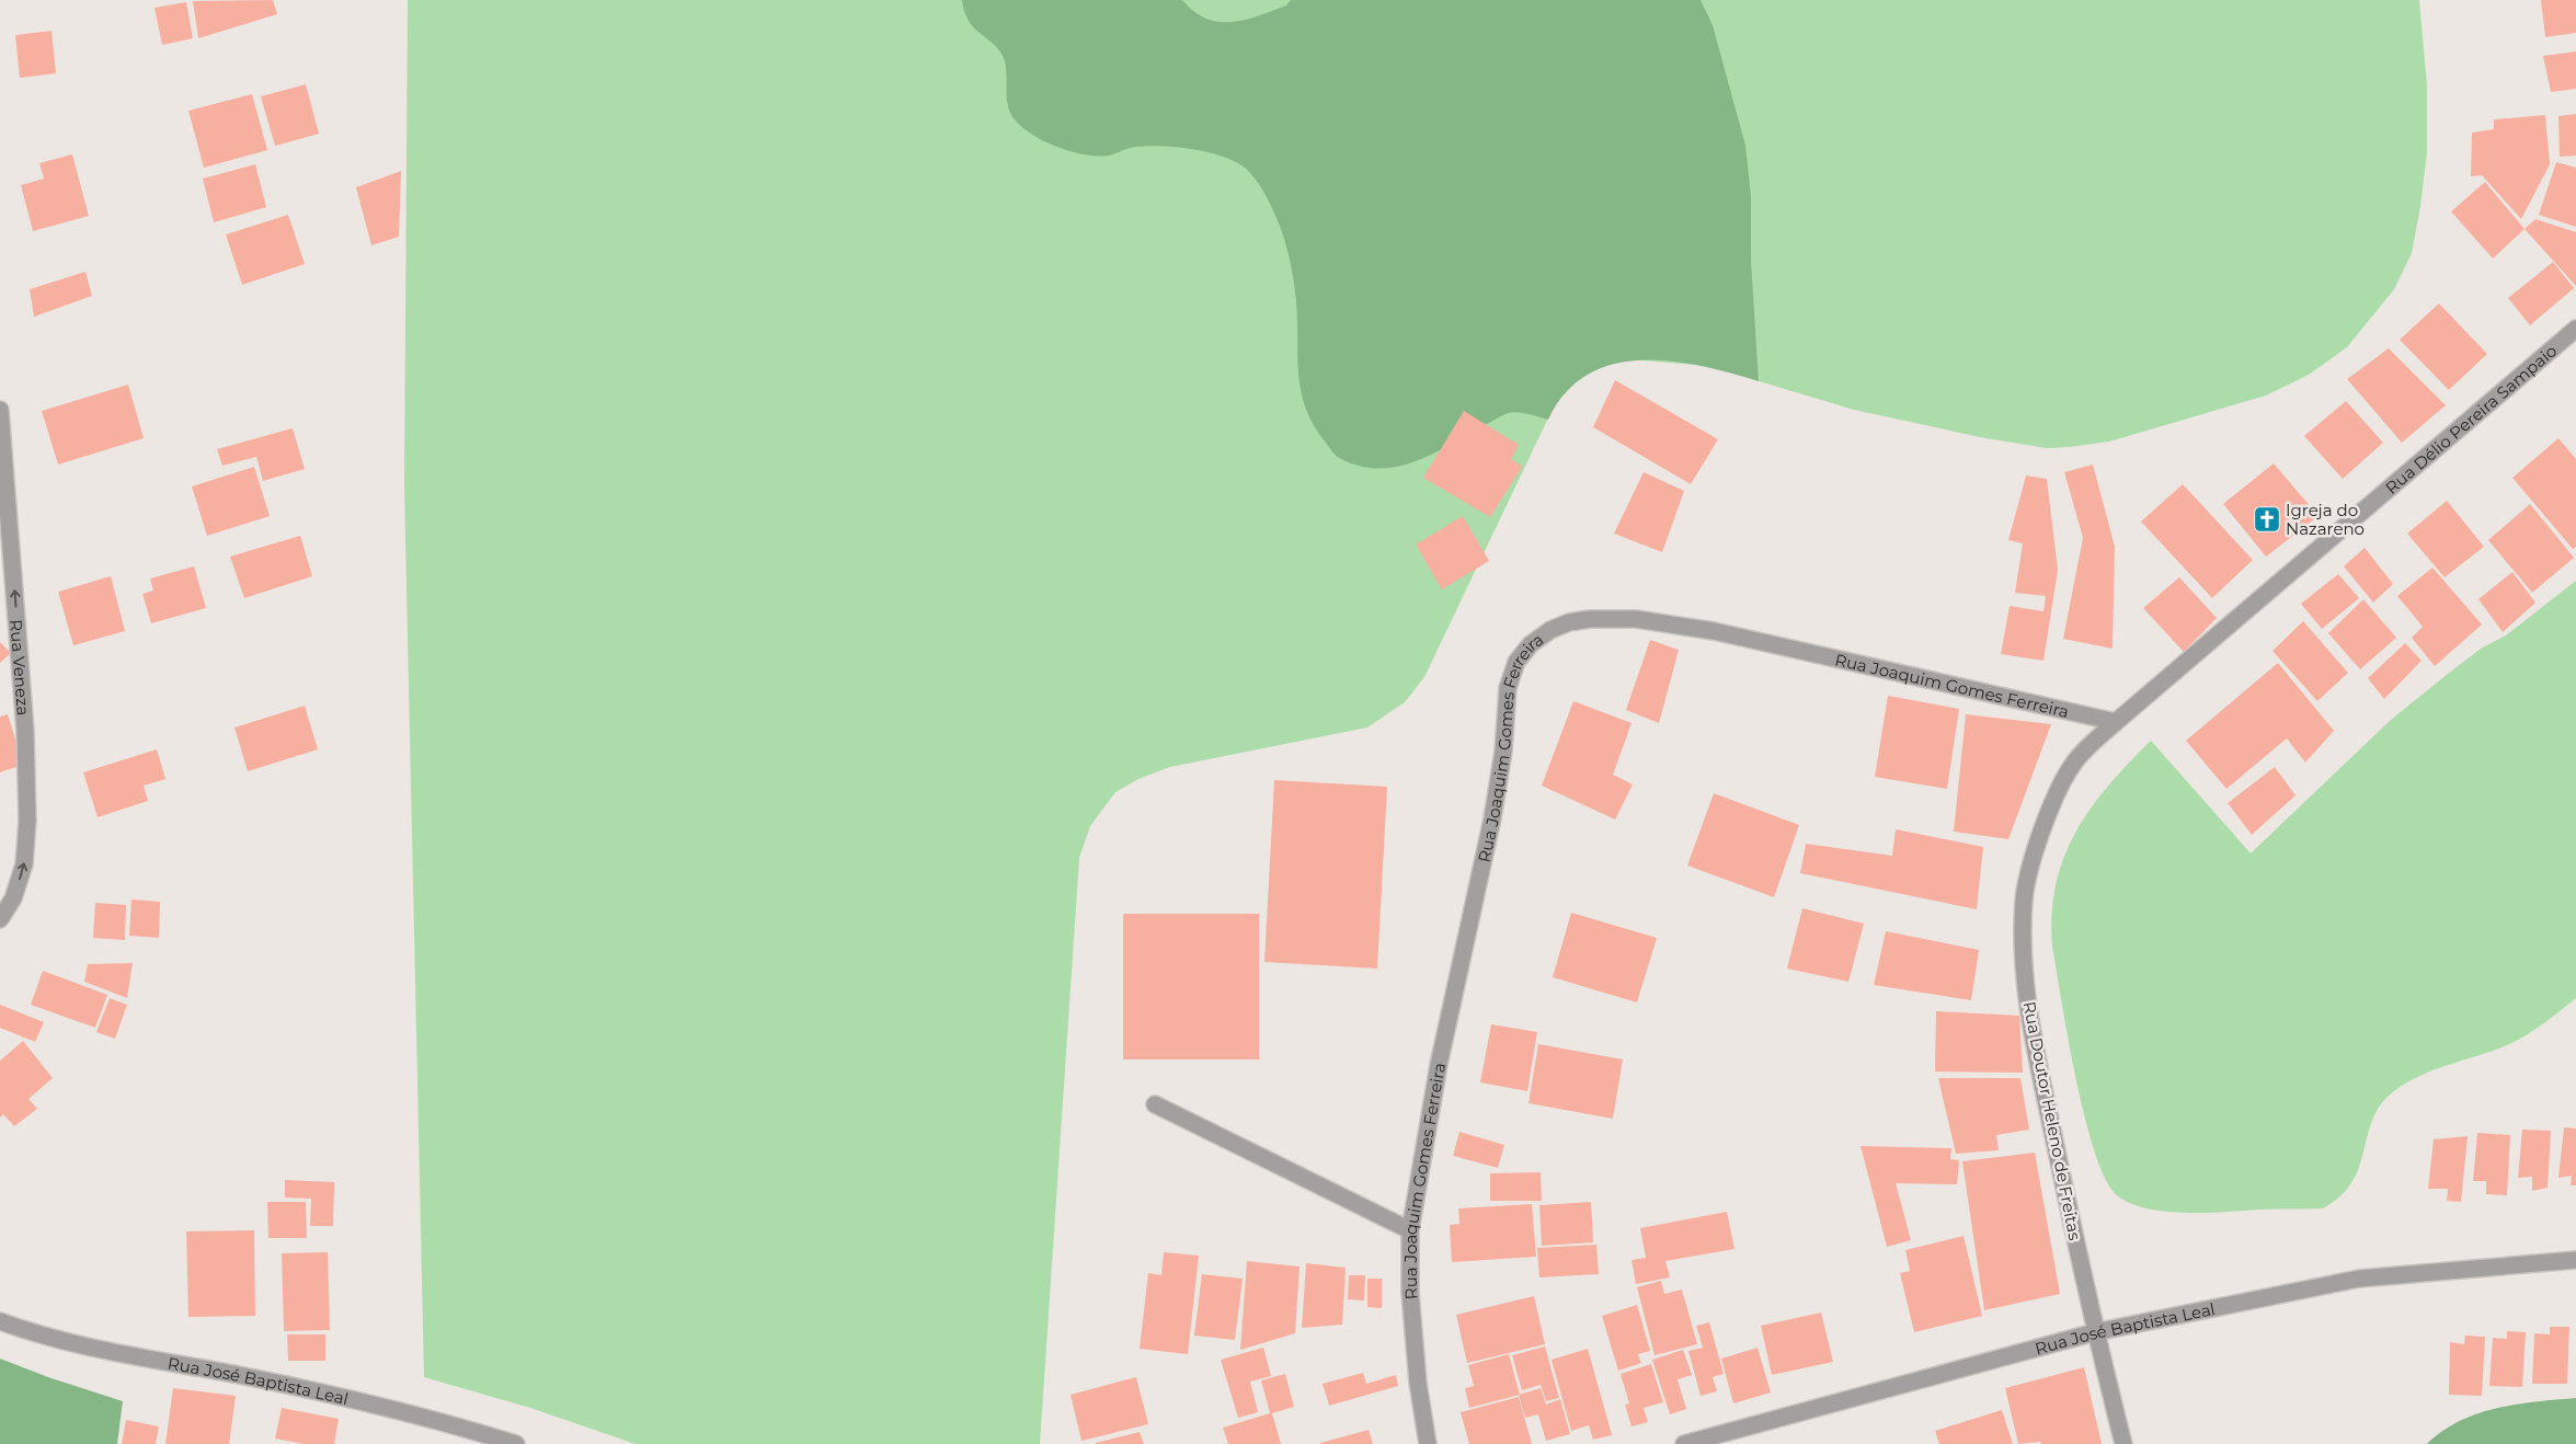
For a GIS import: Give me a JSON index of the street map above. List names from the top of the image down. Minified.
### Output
{"streets":{"street":["Rua Délio Pereira Sampaio","Rua Veneza","Rua Joaquim Gomes Ferreira","Rua Doutor Heleno de Freitas","Rua José Baptista Leal"]},"crossings":[["Rua Délio Pereira Sampaio","Rua Joaquim Gomes Ferreira"],["Rua Délio Pereira Sampaio","Rua Doutor Heleno de Freitas"],["Rua Joaquim Gomes Ferreira","Rua Doutor Heleno de Freitas"],["Rua Doutor Heleno de Freitas","Rua José Baptista Leal"]],"one_way":["Rua Veneza"],"places":{"church":["Igreja do Nazareno"]}}
